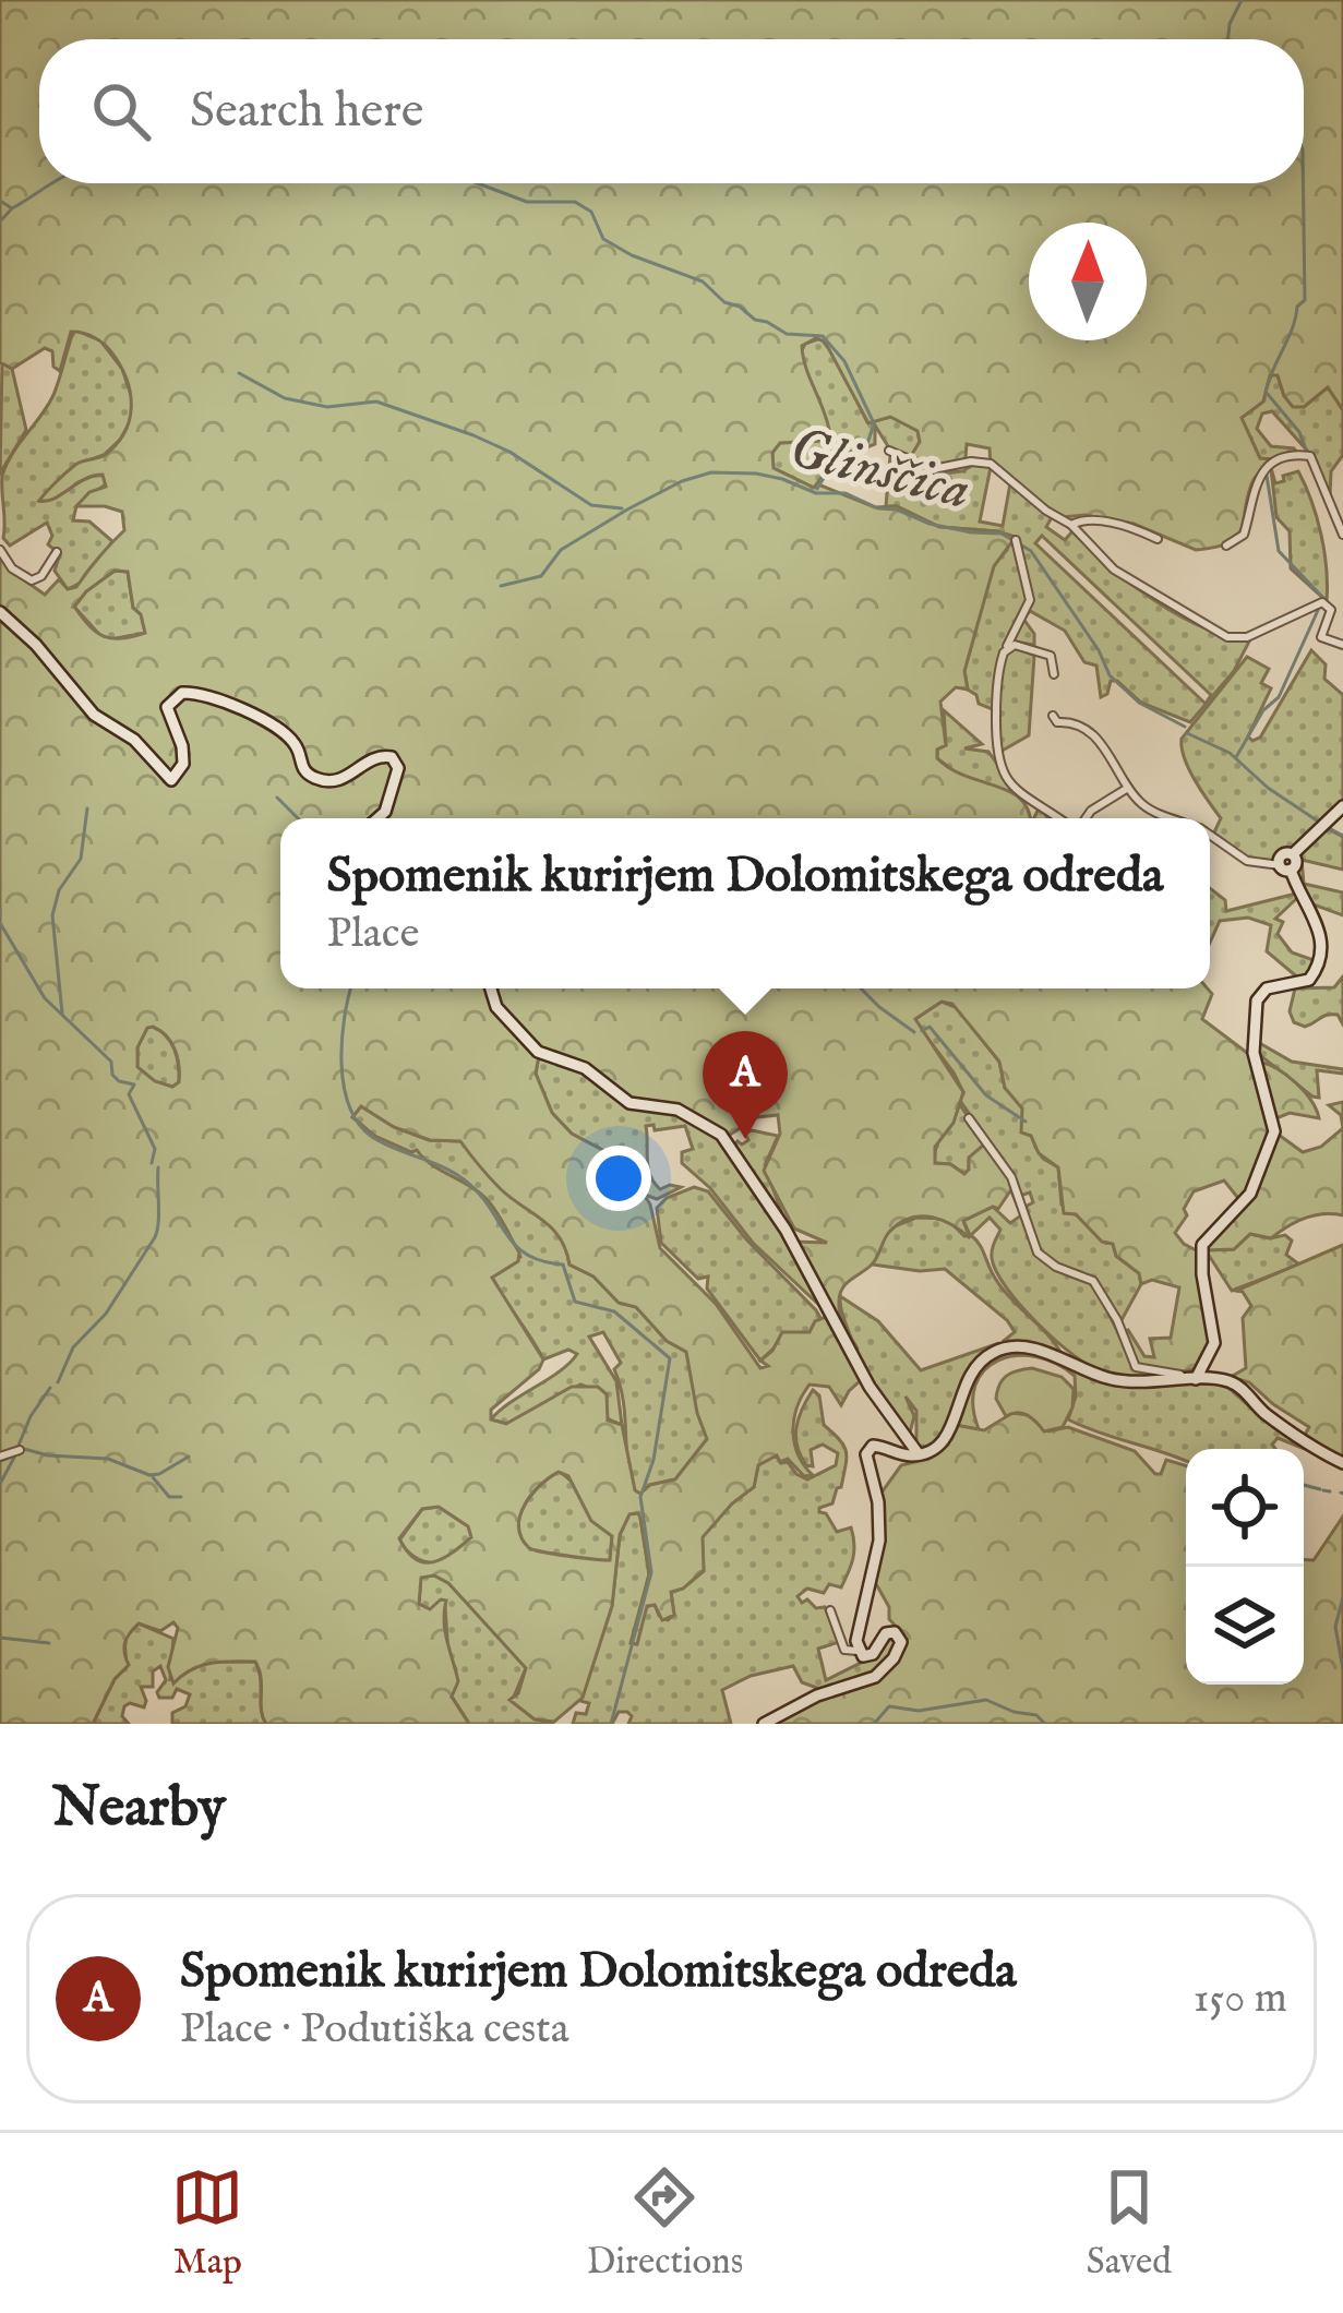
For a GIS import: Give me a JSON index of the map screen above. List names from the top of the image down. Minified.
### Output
{"water":["Glinščica"],"north":"top","page":{"search":"Search here","popup":["Spomenik kurirjem Dolomitskega odreda","Place"],"pins":"A","heading":"Nearby","list":[{"mark":"A","name":"Spomenik kurirjem Dolomitskega odreda","note":"Place · Podutiška cesta","value":"150 m"}],"nav":["Map","Directions","Saved"]}}
